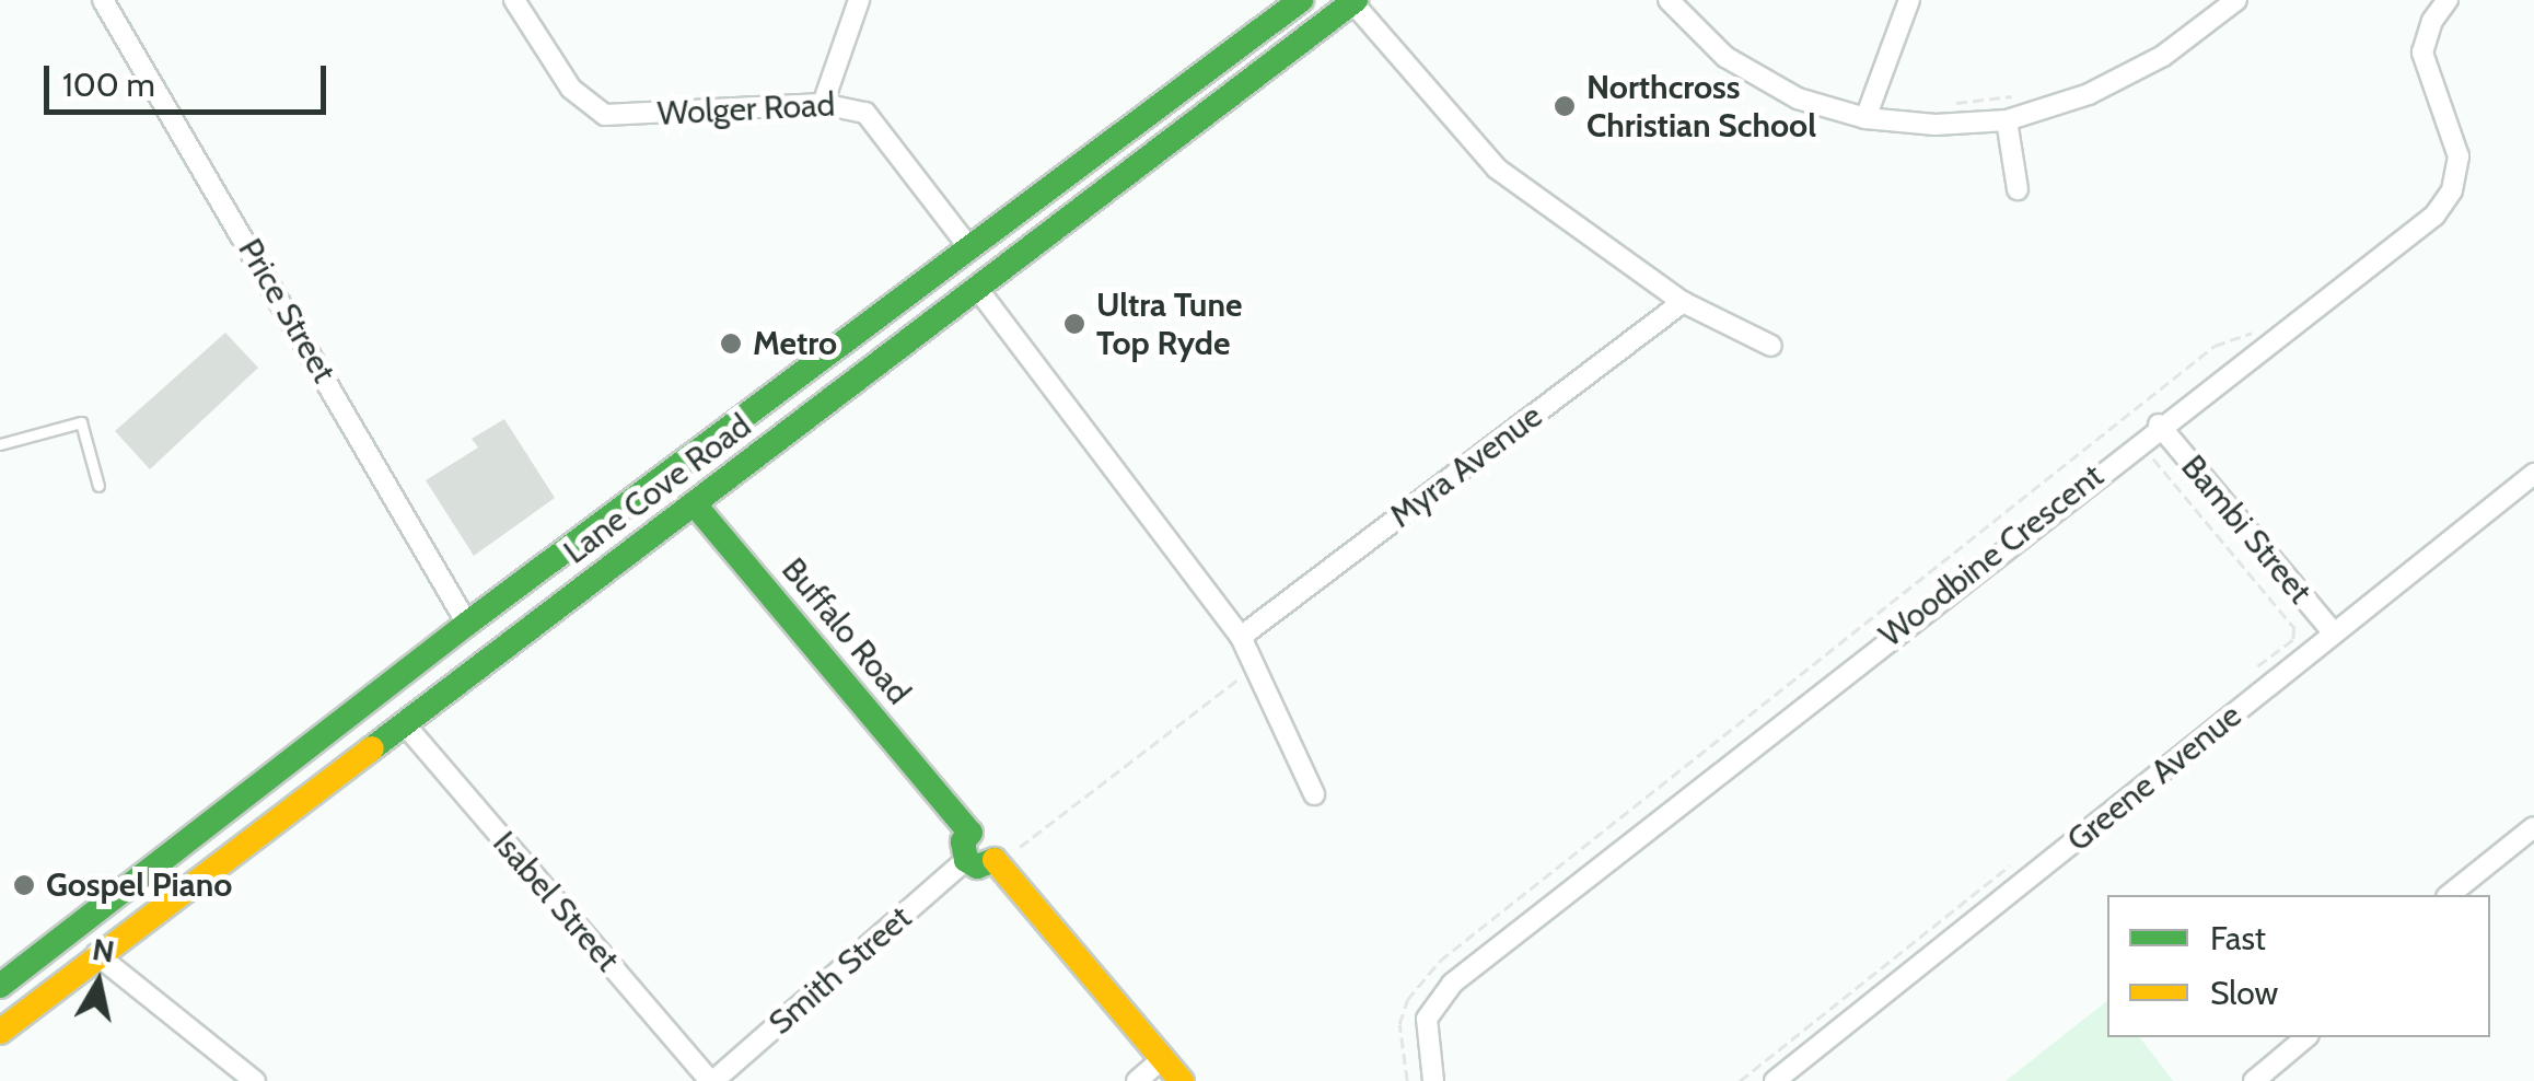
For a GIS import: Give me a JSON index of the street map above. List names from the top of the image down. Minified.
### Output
{"streets":{"main road":["Lane Cove Road","Buffalo Road"],"street":["Wolger Road","Price Street","Myra Avenue","Bambi Street","Woodbine Crescent","Greene Avenue","Isabel Street","Smith Street"]},"crossings":[["Wolger Road","Lane Cove Road"],["Price Street","Lane Cove Road"],["Lane Cove Road","Buffalo Road"],["Lane Cove Road","Isabel Street"],["Bambi Street","Woodbine Crescent"],["Bambi Street","Greene Avenue"],["Buffalo Road","Smith Street"],["Isabel Street","Smith Street"]],"places":["Northcross Christian School","Ultra Tune Top Ryde","Metro","Gospel Piano"],"legend":["Fast","Slow"],"scale_bar":"100 m","north":"top"}
